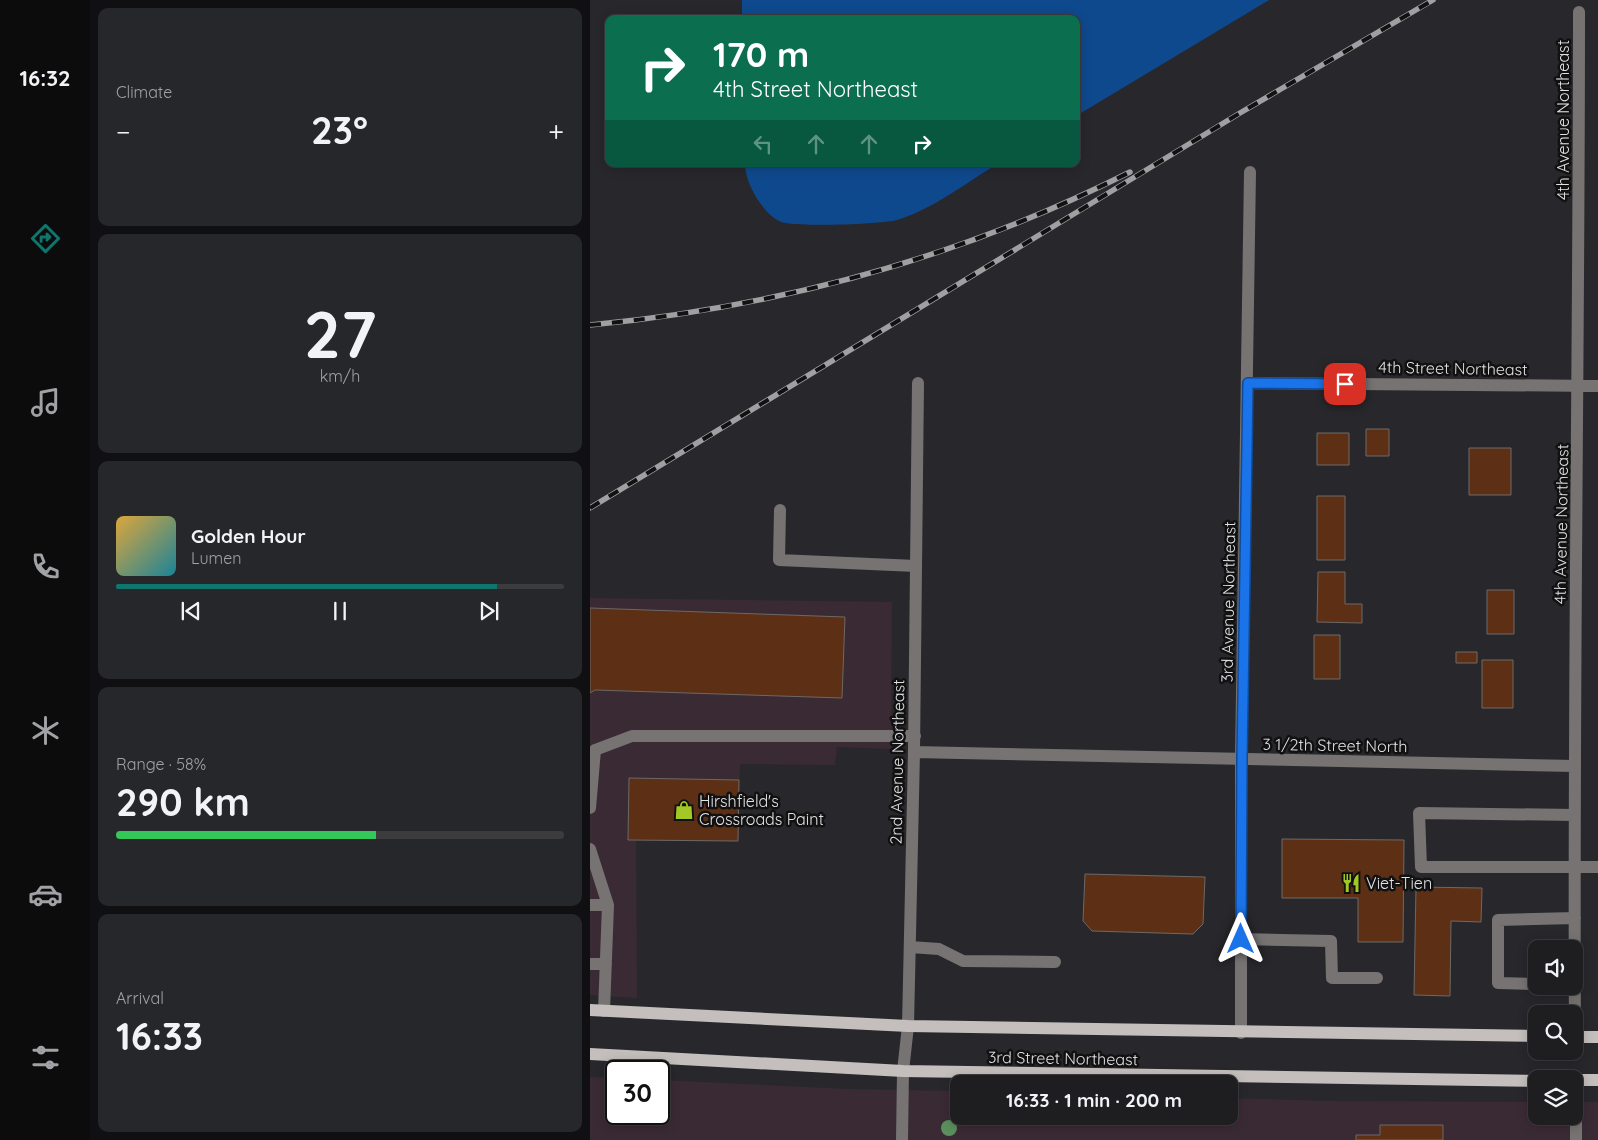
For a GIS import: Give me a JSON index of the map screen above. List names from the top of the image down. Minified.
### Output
{"streets":{"main road":["3rd Street Northeast"],"street":["4th Avenue Northeast","4th Street Northeast","3rd Avenue Northeast","3 1/2th Street North","2nd Avenue Northeast"]},"crossings":[["4th Avenue Northeast","4th Street Northeast"],["4th Avenue Northeast","3 1/2th Street North"],["4th Street Northeast","3rd Avenue Northeast"],["3rd Avenue Northeast","3 1/2th Street North"],["3rd Avenue Northeast","3rd Street Northeast"],["3 1/2th Street North","2nd Avenue Northeast"],["2nd Avenue Northeast","3rd Street Northeast"]],"places":{"shop":["Hirshfield's Crossroads Paint"],"restaurant":["Viet-Tien"]},"page":{"tabs":"16:32","tile":["Climate",["27","km/h"],["Range · 58%","290 km"],["Arrival","16:33"]],"turn":["170 m","4th Street Northeast"],"heat":["−","23°","+"],"song":["Golden Hour","Lumen"],"limit":"30","trip":"16:33 · 1 min · 200 m"}}
